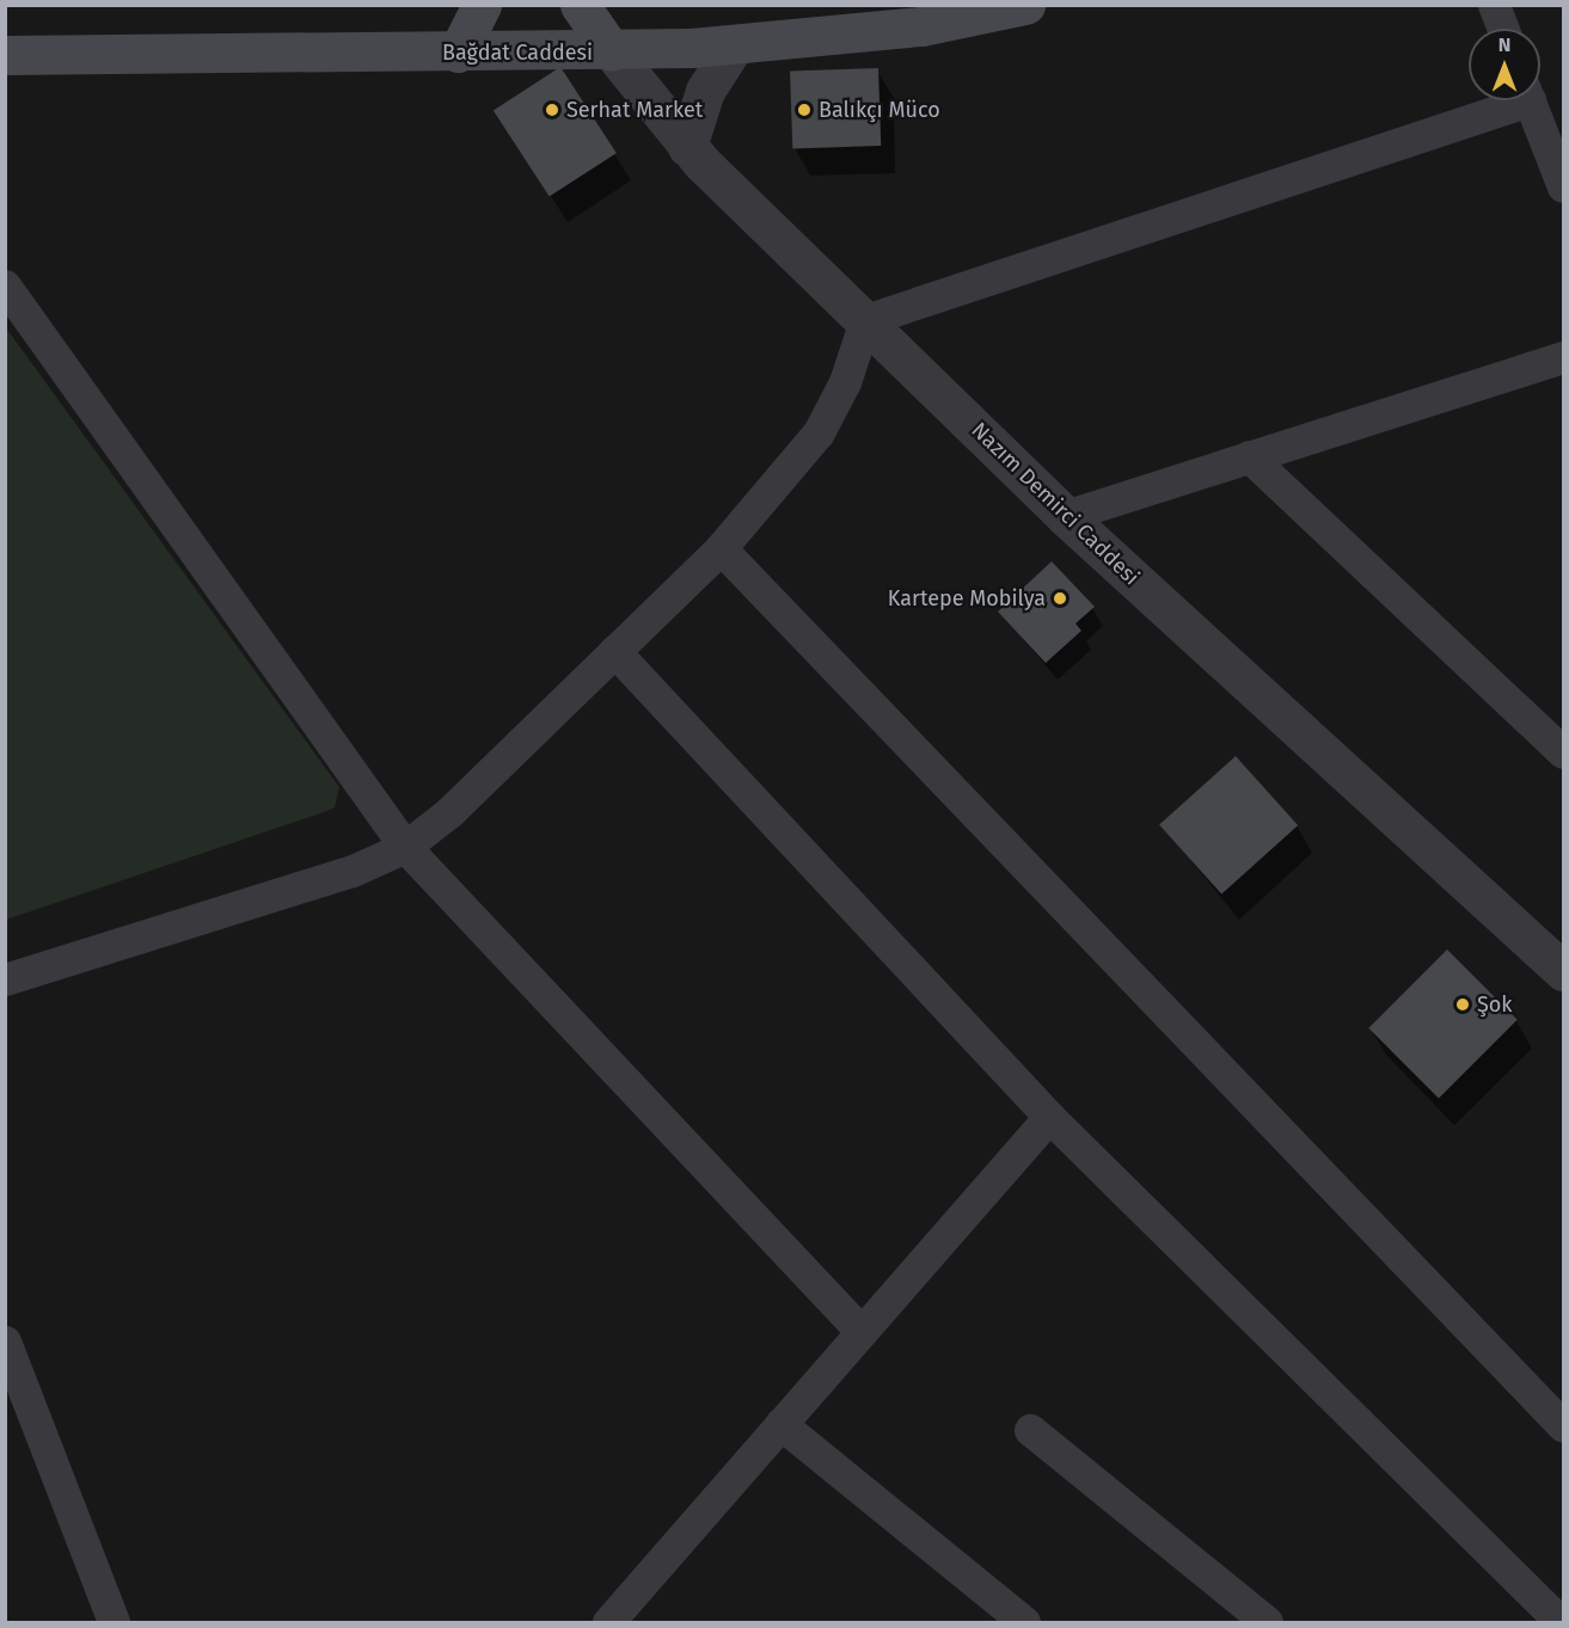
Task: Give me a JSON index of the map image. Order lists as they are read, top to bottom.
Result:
{
  "streets": {
    "main road": ["Bağdat Caddesi", "Nazım Demirci Caddesi"]
  },
  "crossings": [
    ["Bağdat Caddesi", "Nazım Demirci Caddesi"]
  ],
  "places": [
    "Serhat Market",
    "Balıkçı Müco",
    "Kartepe Mobilya",
    "Şok"
  ],
  "north": "top"
}
